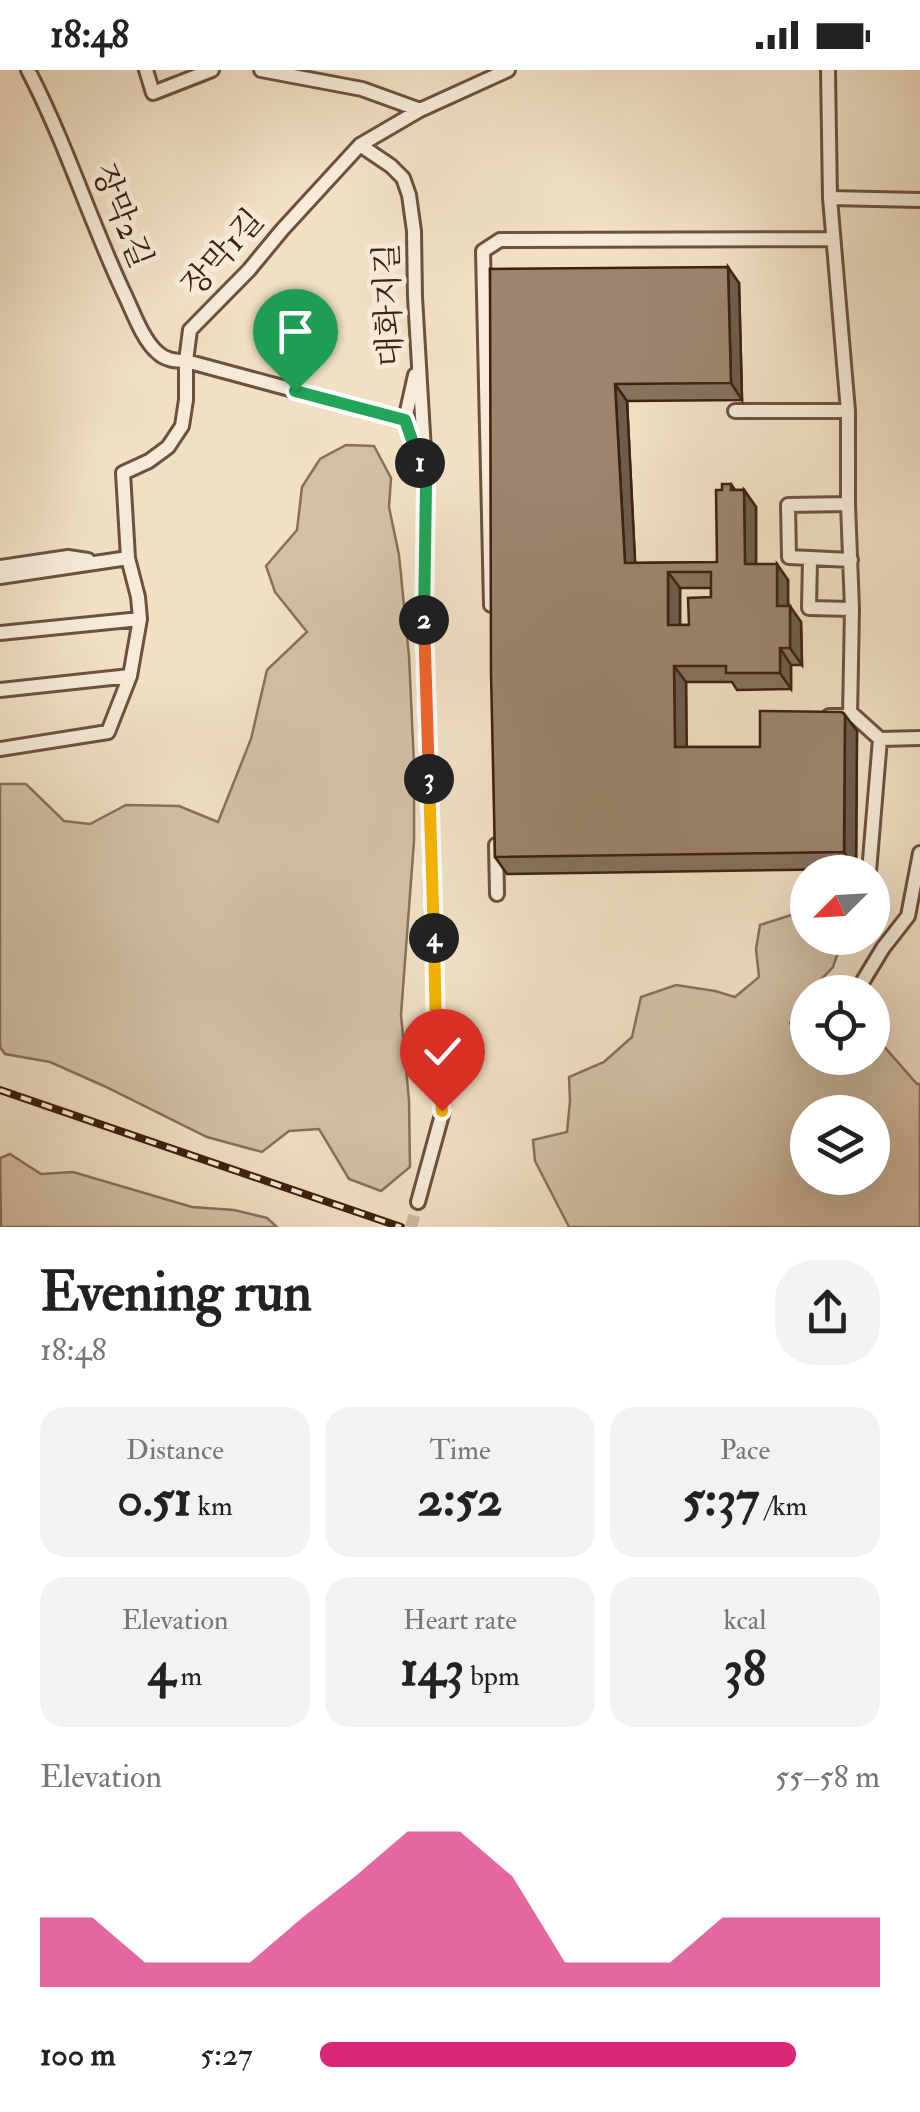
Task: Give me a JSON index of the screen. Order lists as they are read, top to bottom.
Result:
{
  "streets": {
    "street": ["장막2길", "장막1길", "대화지길"]
  },
  "crossings": [
    ["장막2길", "장막1길"],
    ["장막1길", "대화지길"]
  ],
  "north": "bottom left",
  "page": {
    "status": "18:48",
    "pins": [
      "1",
      "2",
      "3",
      "4"
    ],
    "heading": ["Evening run", "18:48"],
    "stats": [
      ["Distance", "0.51 km"],
      ["Time", "2:52"],
      ["Pace", "5:37 /km"],
      ["Elevation", "4 m"],
      ["Heart rate", "143 bpm"],
      ["kcal", "38"]
    ],
    "chart": ["Elevation", "55–58 m"],
    "list": [
      {
        "name": "100 m",
        "note": "5:27"
      }
    ]
  }
}
